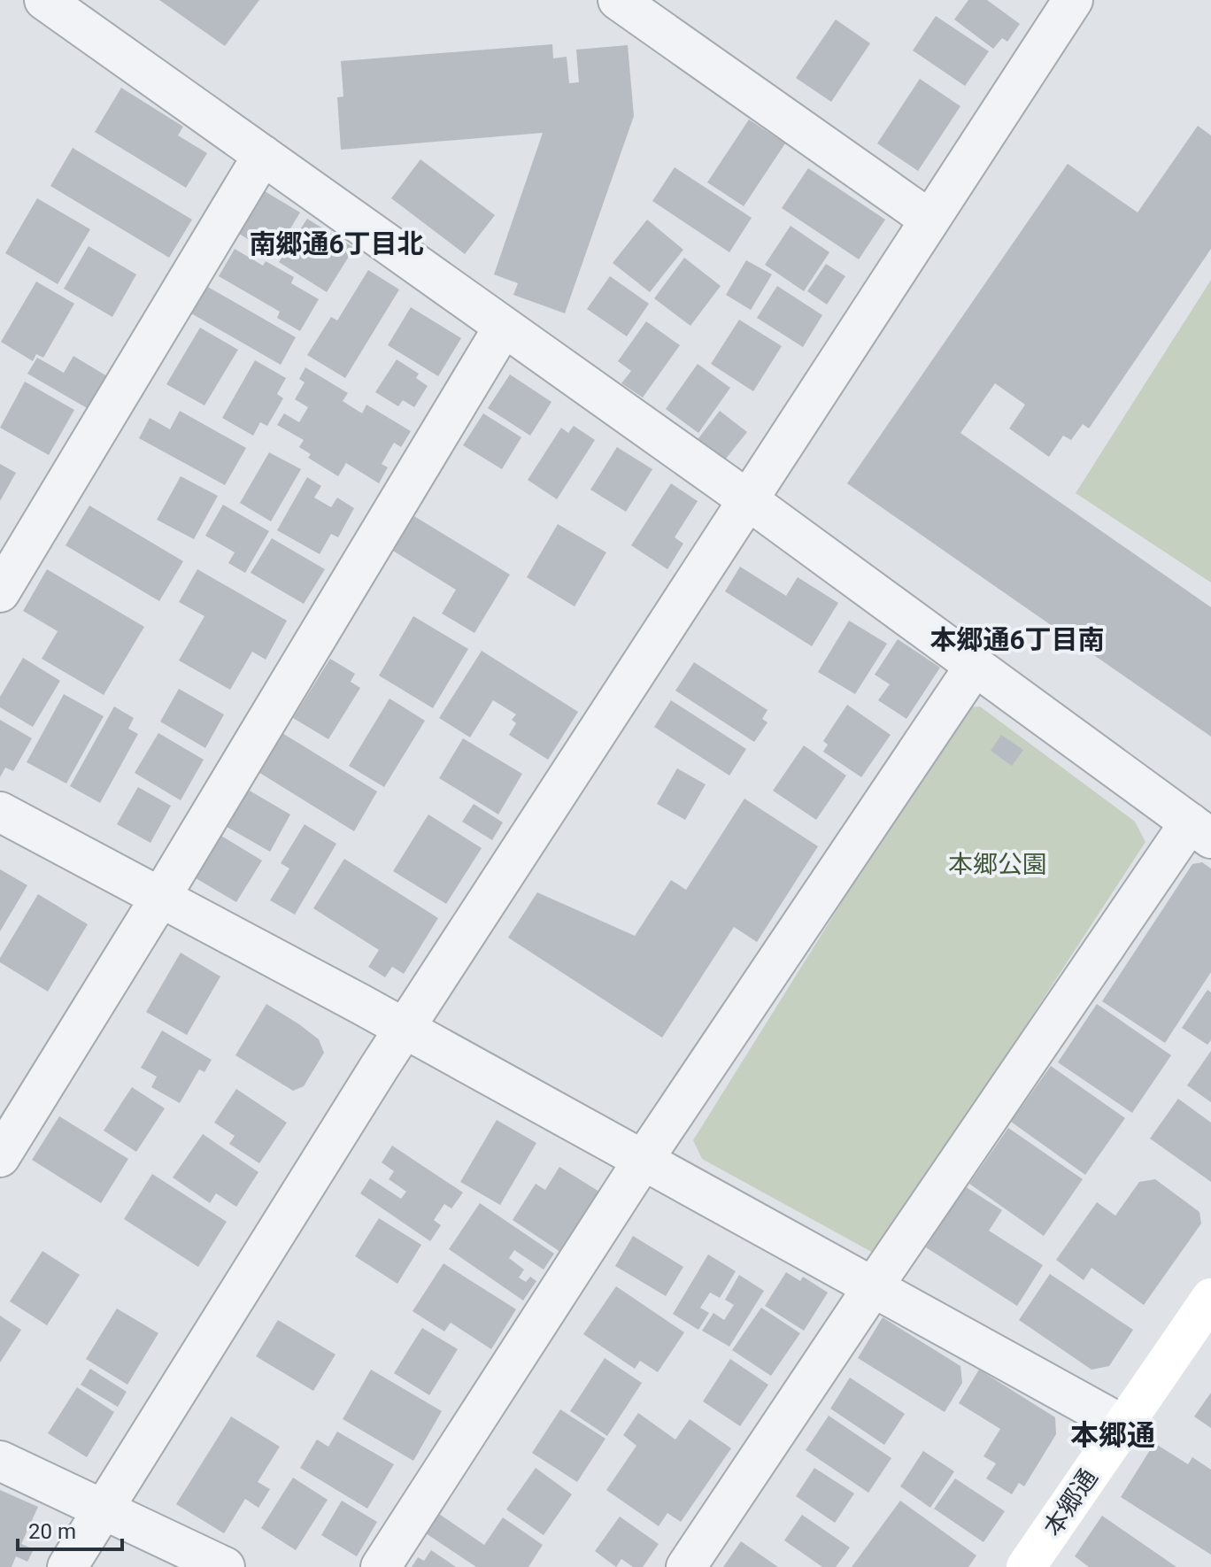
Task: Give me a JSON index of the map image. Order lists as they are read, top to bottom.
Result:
{
  "streets": {
    "street": ["本郷通"]
  },
  "districts": ["南郷通6丁目北", "本郷通6丁目南", "本郷通"],
  "parks": ["本郷公園"],
  "scale_bar": "20 m"
}
